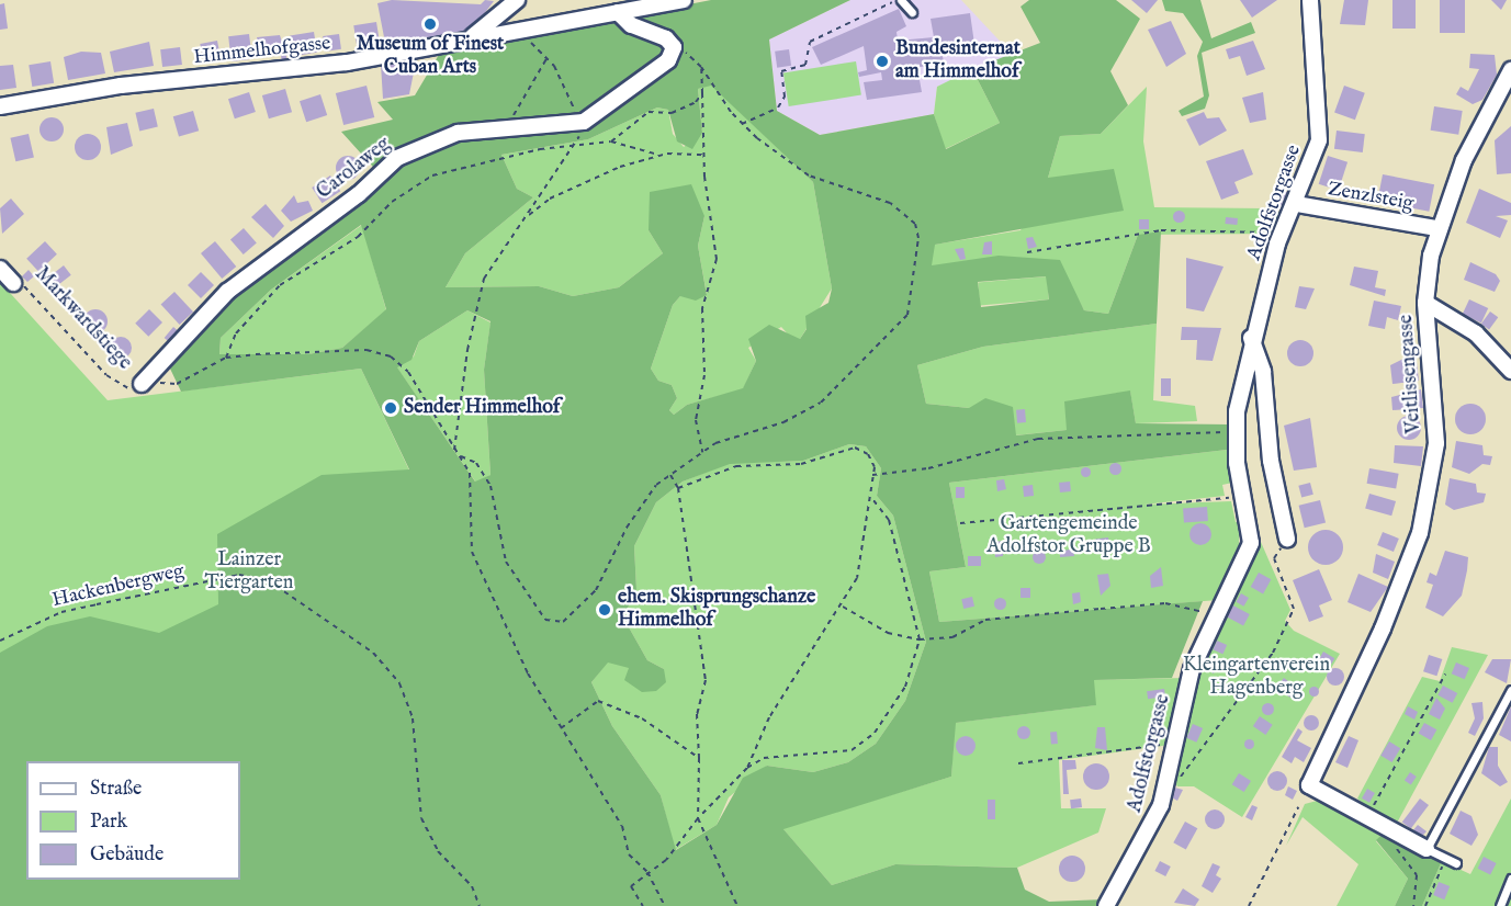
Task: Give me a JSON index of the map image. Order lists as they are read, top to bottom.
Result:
{
  "streets": {
    "street": [
      "Himmelhofgasse",
      "Carolaweg",
      "Zenzlsteig",
      "Adolfstorgasse",
      "Markwardstiege",
      "Veitlissengasse"
    ],
    "path": ["Hackenbergweg"]
  },
  "crossings": [
    ["Carolaweg", "Markwardstiege"],
    ["Zenzlsteig", "Adolfstorgasse"],
    ["Zenzlsteig", "Veitlissengasse"]
  ],
  "parks": ["Gartengemeinde Adolfstor Gruppe B", "Lainzer Tiergarten", "Kleingartenverein Hagenberg"],
  "places": [
    "Museum of Finest Cuban Arts",
    "Bundesinternat am Himmelhof",
    "Sender Himmelhof",
    "ehem. Skisprungschanze Himmelhof"
  ],
  "legend": ["Straße", "Park", "Gebäude"]
}
